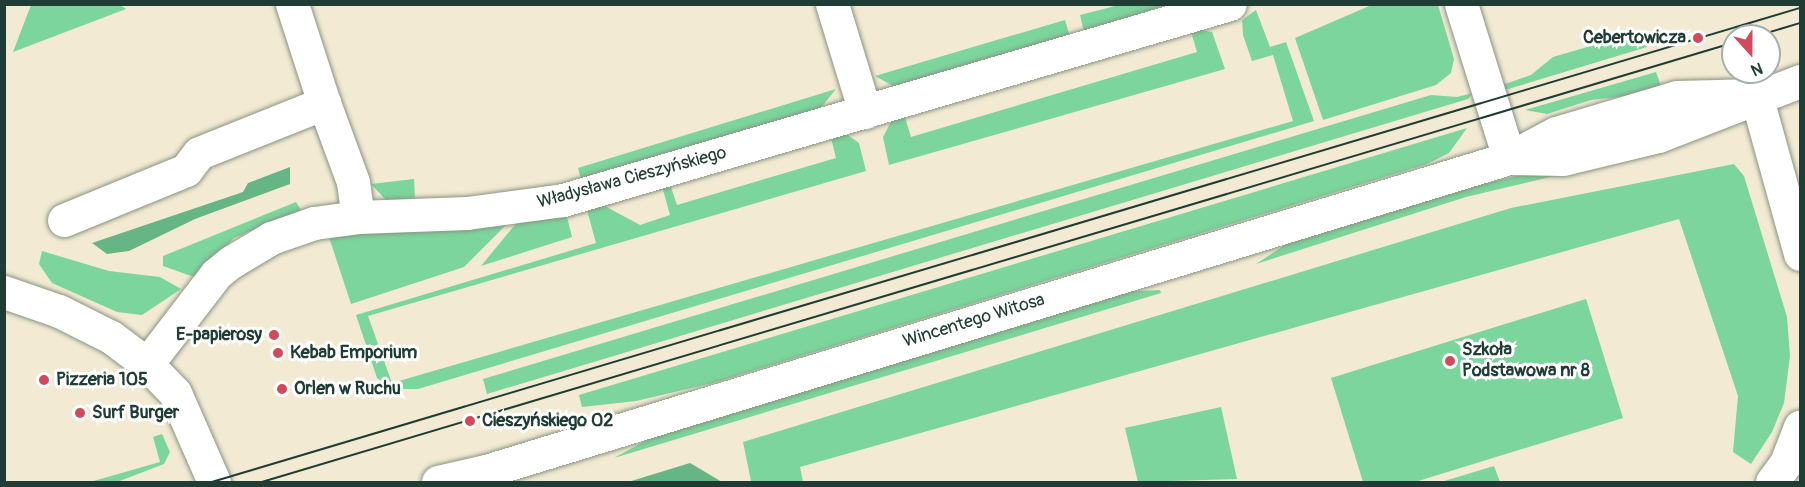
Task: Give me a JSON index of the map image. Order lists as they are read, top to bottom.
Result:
{
  "streets": {
    "street": ["Władysława Cieszyńskiego", "Wincentego Witosa"]
  },
  "places": [
    "Cebertowicza",
    "E-papierosy",
    "Kebab Emporium",
    "Szkoła Podstawowa nr 8",
    "Pizzeria 105",
    "Orlen w Ruchu",
    "Surf Burger",
    "Cieszyńskiego 02"
  ],
  "north": "bottom"
}
